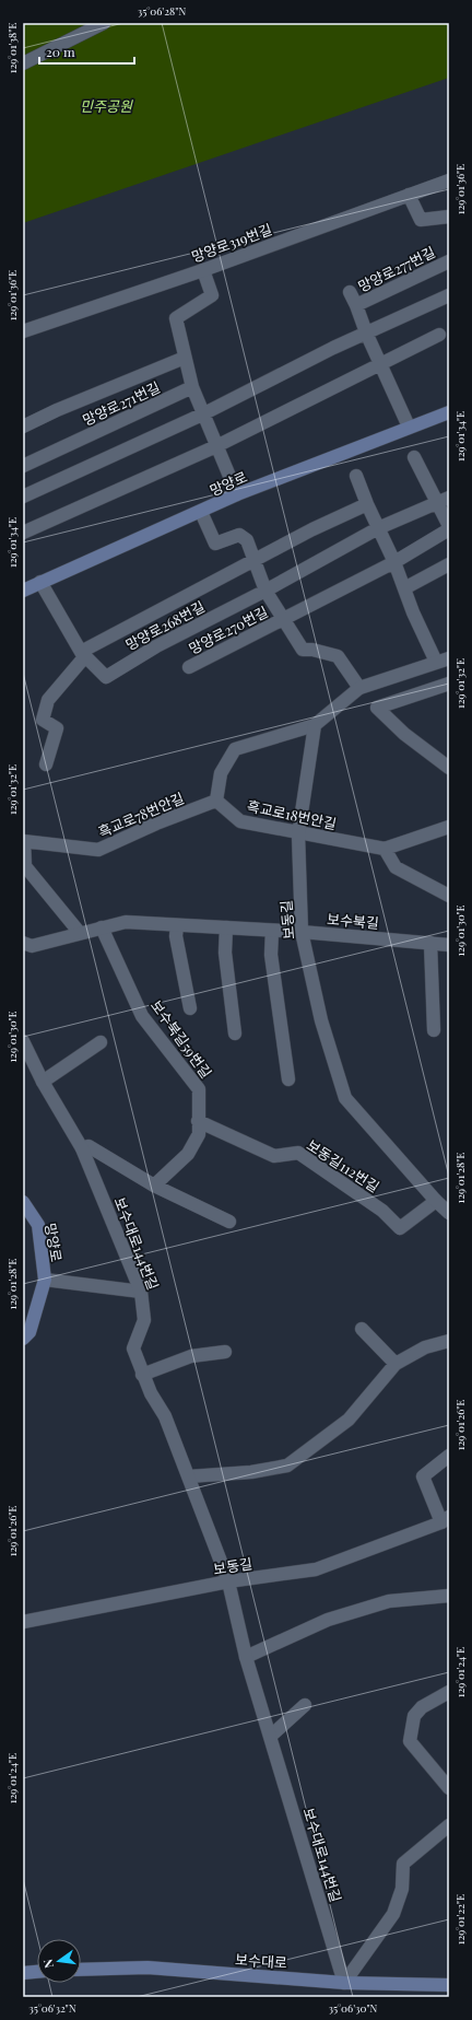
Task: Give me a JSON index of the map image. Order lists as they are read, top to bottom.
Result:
{
  "streets": {
    "main road": ["망양로", "보수대로"],
    "street": [
      "망양로319번길",
      "망양로277번길",
      "망양로271번길",
      "망양로268번길",
      "망양로270번길",
      "흑교로78번안길",
      "흑교로18번안길",
      "보동길",
      "보수북길",
      "보수북길59번길",
      "보동길112번길",
      "보수대로144번길"
    ]
  },
  "crossings": [
    ["망양로", "망양로268번길"],
    ["망양로", "망양로270번길"],
    ["망양로268번길", "망양로270번길"],
    ["흑교로78번안길", "흑교로18번안길"],
    ["흑교로18번안길", "보동길"],
    ["보동길", "보수북길"],
    ["보동길", "보동길112번길"],
    ["보동길", "보수대로144번길"],
    ["보수북길", "보수북길59번길"],
    ["보수북길59번길", "보동길112번길"],
    ["보수대로144번길", "보수대로"]
  ],
  "parks": ["민주공원"],
  "scale_bar": "20 m",
  "north": "left",
  "coordinates": [
    "35°06'28\"N",
    "129°01'38\"E",
    "129°01'36\"E",
    "129°01'34\"E",
    "129°01'32\"E",
    "129°01'30\"E",
    "129°01'28\"E",
    "129°01'26\"E",
    "129°01'24\"E",
    "129°01'22\"E",
    "35°06'32\"N",
    "35°06'30\"N"
  ]
}
